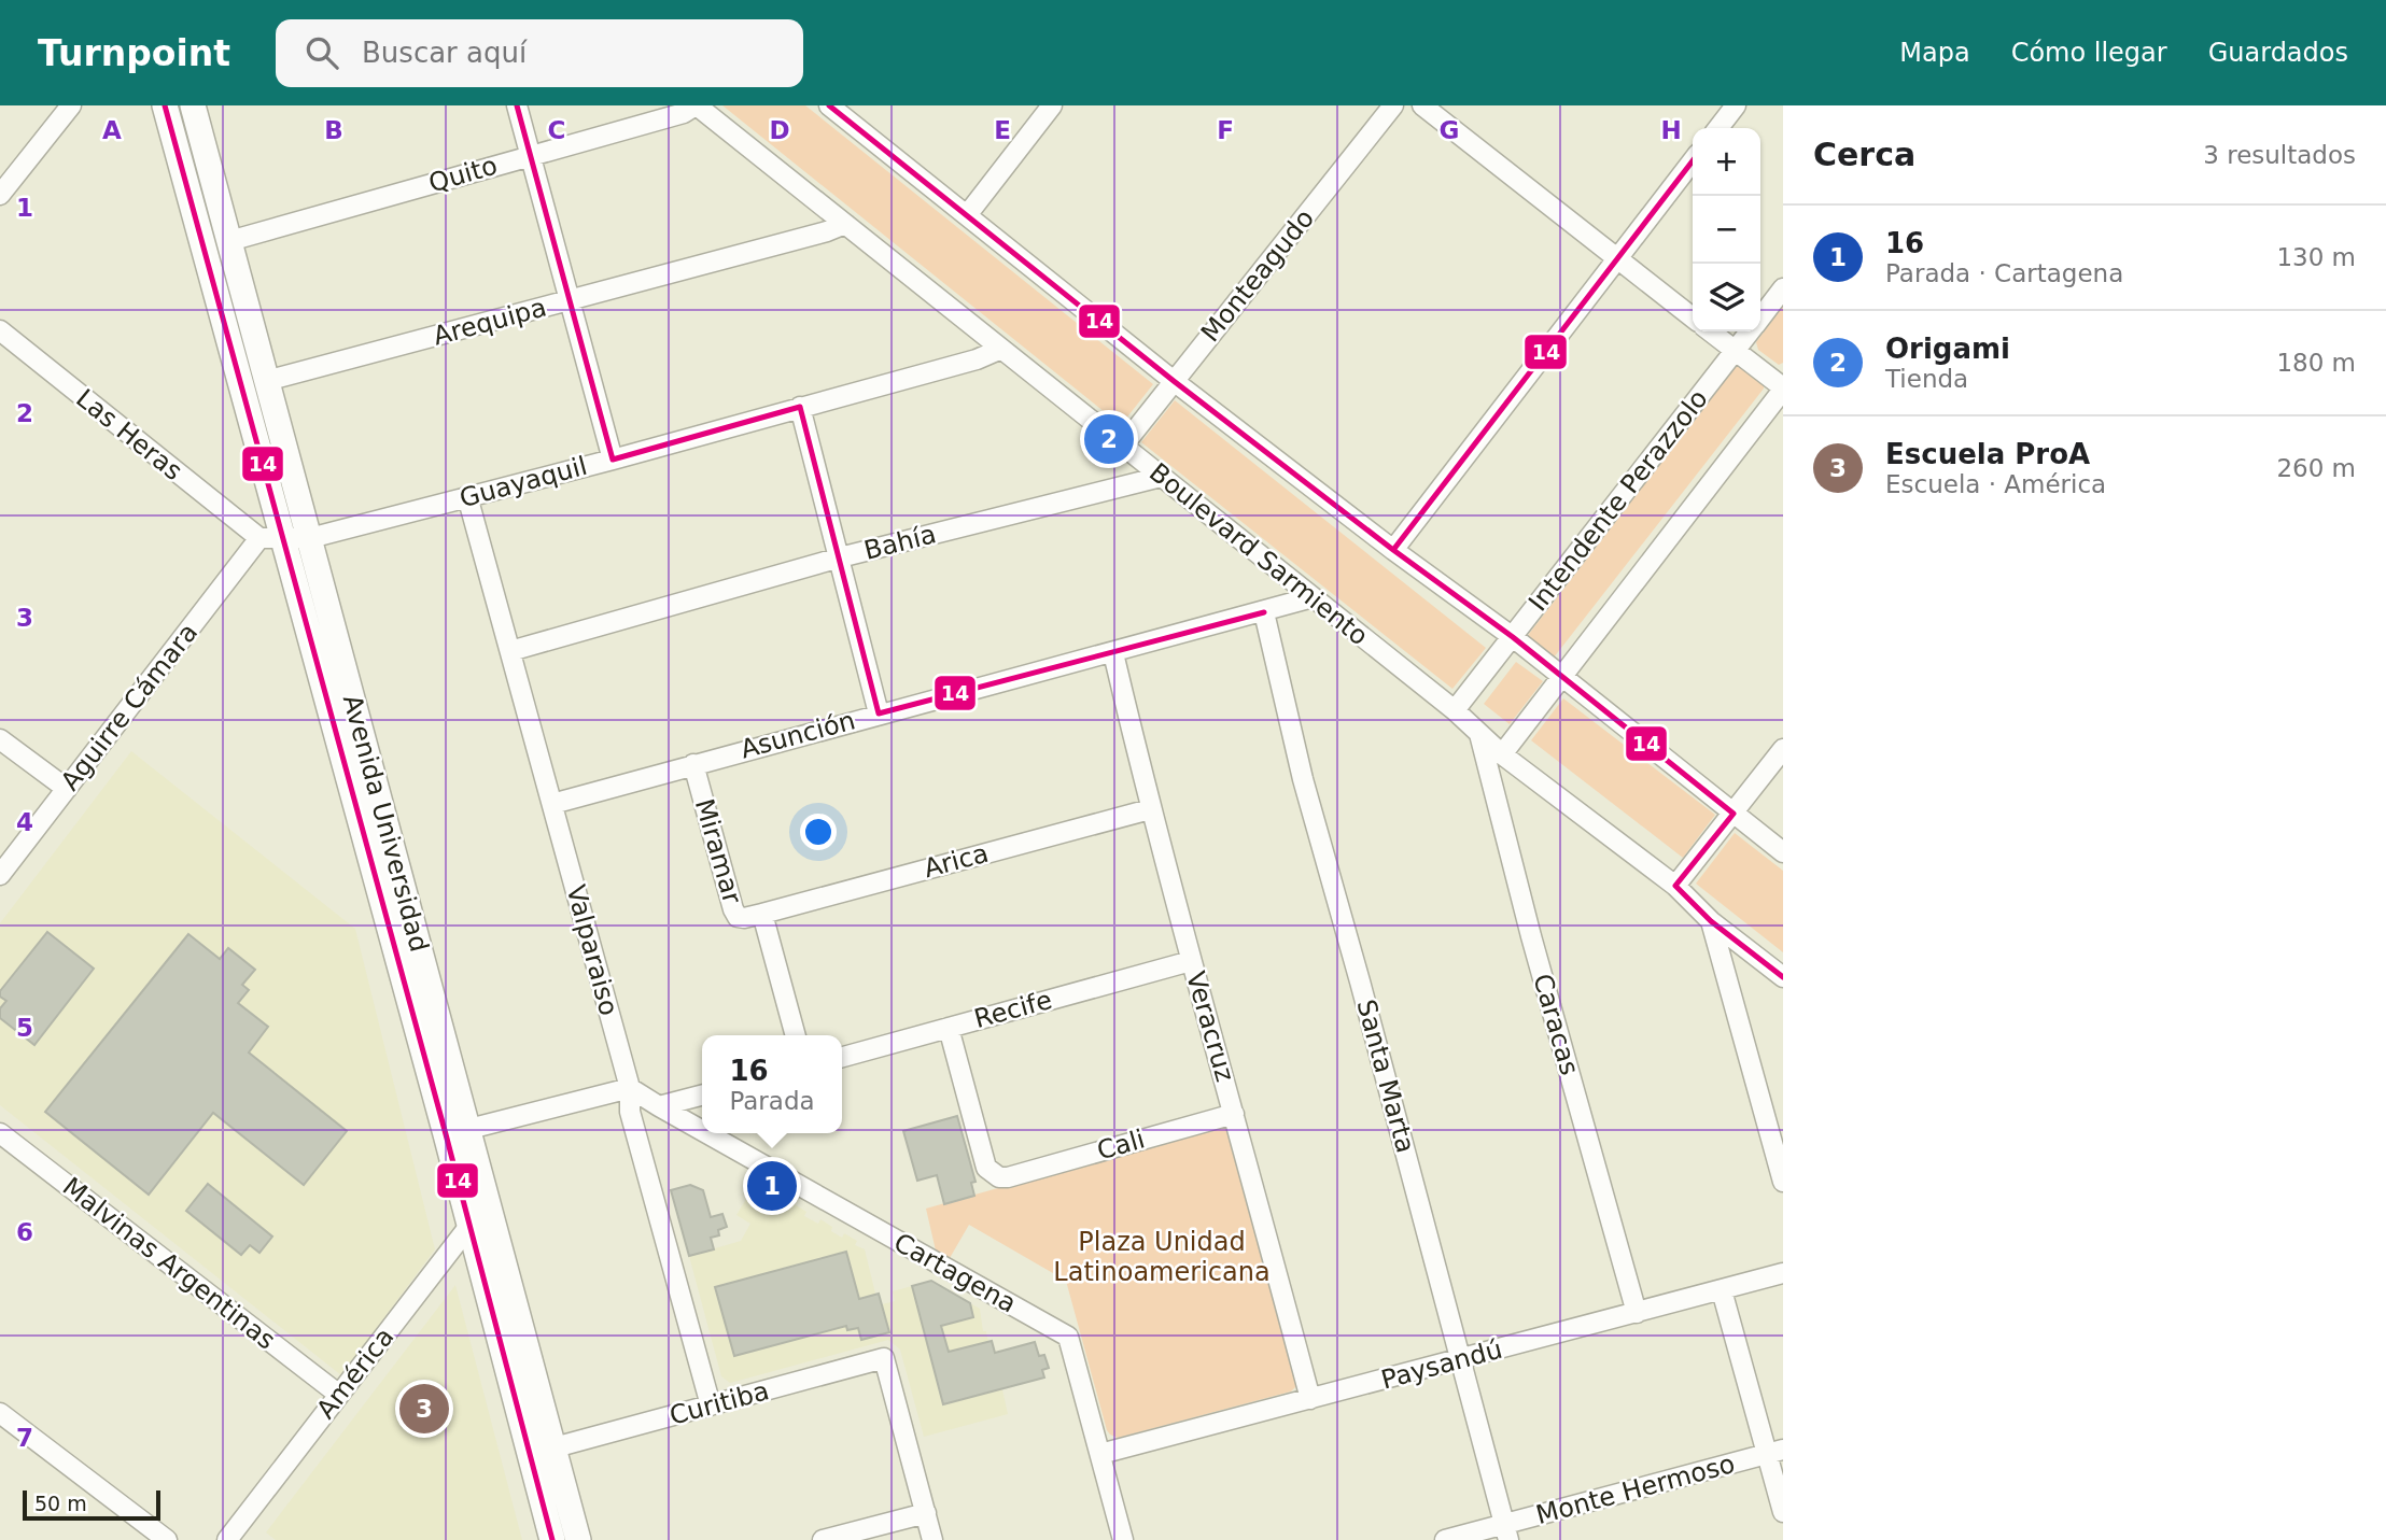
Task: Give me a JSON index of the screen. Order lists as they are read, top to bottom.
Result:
{
  "streets": {
    "main road": ["Avenida Universidad"],
    "street": [
      "Quito",
      "Monteagudo",
      "Arequipa",
      "Las Heras",
      "Guayaquil",
      "Intendente Perazzolo",
      "Bahía",
      "Boulevard Sarmiento",
      "Aguirre Cámara",
      "Asunción",
      "Miramar",
      "Arica",
      "Valparaiso",
      "Recife",
      "Caracas",
      "Veracruz",
      "Santa Marta",
      "Cali",
      "Malvinas Argentinas",
      "Cartagena",
      "Paysandú",
      "América",
      "Curitiba",
      "Monte Hermoso"
    ]
  },
  "crossings": [
    ["Quito", "Boulevard Sarmiento"],
    ["Quito", "Avenida Universidad"],
    ["Monteagudo", "Boulevard Sarmiento"],
    ["Arequipa", "Boulevard Sarmiento"],
    ["Arequipa", "Avenida Universidad"],
    ["Las Heras", "Guayaquil"],
    ["Las Heras", "Aguirre Cámara"],
    ["Las Heras", "Avenida Universidad"],
    ["Guayaquil", "Boulevard Sarmiento"],
    ["Guayaquil", "Aguirre Cámara"],
    ["Guayaquil", "Avenida Universidad"],
    ["Guayaquil", "Valparaiso"],
    ["Intendente Perazzolo", "Boulevard Sarmiento"],
    ["Bahía", "Boulevard Sarmiento"],
    ["Bahía", "Valparaiso"],
    ["Boulevard Sarmiento", "Asunción"],
    ["Boulevard Sarmiento", "Caracas"],
    ["Aguirre Cámara", "Avenida Universidad"],
    ["Asunción", "Miramar"],
    ["Asunción", "Valparaiso"],
    ["Asunción", "Veracruz"],
    ["Asunción", "Santa Marta"],
    ["Avenida Universidad", "América"],
    ["Avenida Universidad", "Curitiba"],
    ["Miramar", "Arica"],
    ["Arica", "Veracruz"],
    ["Valparaiso", "Curitiba"],
    ["Recife", "Veracruz"],
    ["Recife", "Cali"],
    ["Caracas", "Paysandú"],
    ["Veracruz", "Cali"],
    ["Veracruz", "Paysandú"],
    ["Santa Marta", "Paysandú"],
    ["Santa Marta", "Monte Hermoso"],
    ["Malvinas Argentinas", "América"],
    ["Cartagena", "Paysandú"]
  ],
  "parks": ["Plaza Unidad Latinoamericana"],
  "lines": ["transit line 14"],
  "scale_bar": "50 m",
  "page": {
    "header": "Turnpoint",
    "search": "Buscar aquí",
    "nav": ["Mapa", "Cómo llegar", "Guardados"],
    "heading": ["Cerca", "3 resultados"],
    "map_buttons": ["+", "−"],
    "list": [
      {
        "mark": "1",
        "name": "16",
        "note": "Parada · Cartagena",
        "value": "130 m"
      },
      {
        "mark": "2",
        "name": "Origami",
        "note": "Tienda",
        "value": "180 m"
      },
      {
        "mark": "3",
        "name": "Escuela ProA",
        "note": "Escuela · América",
        "value": "260 m"
      }
    ],
    "pins": ["2", "1", "3"],
    "popup": ["16", "Parada"],
    "scale": "50 m"
  },
  "grid": {
    "columns": [
      "A",
      "B",
      "C",
      "D",
      "E",
      "F",
      "G",
      "H"
    ],
    "rows": [
      "1",
      "2",
      "3",
      "4",
      "5",
      "6",
      "7"
    ]
  }
}
